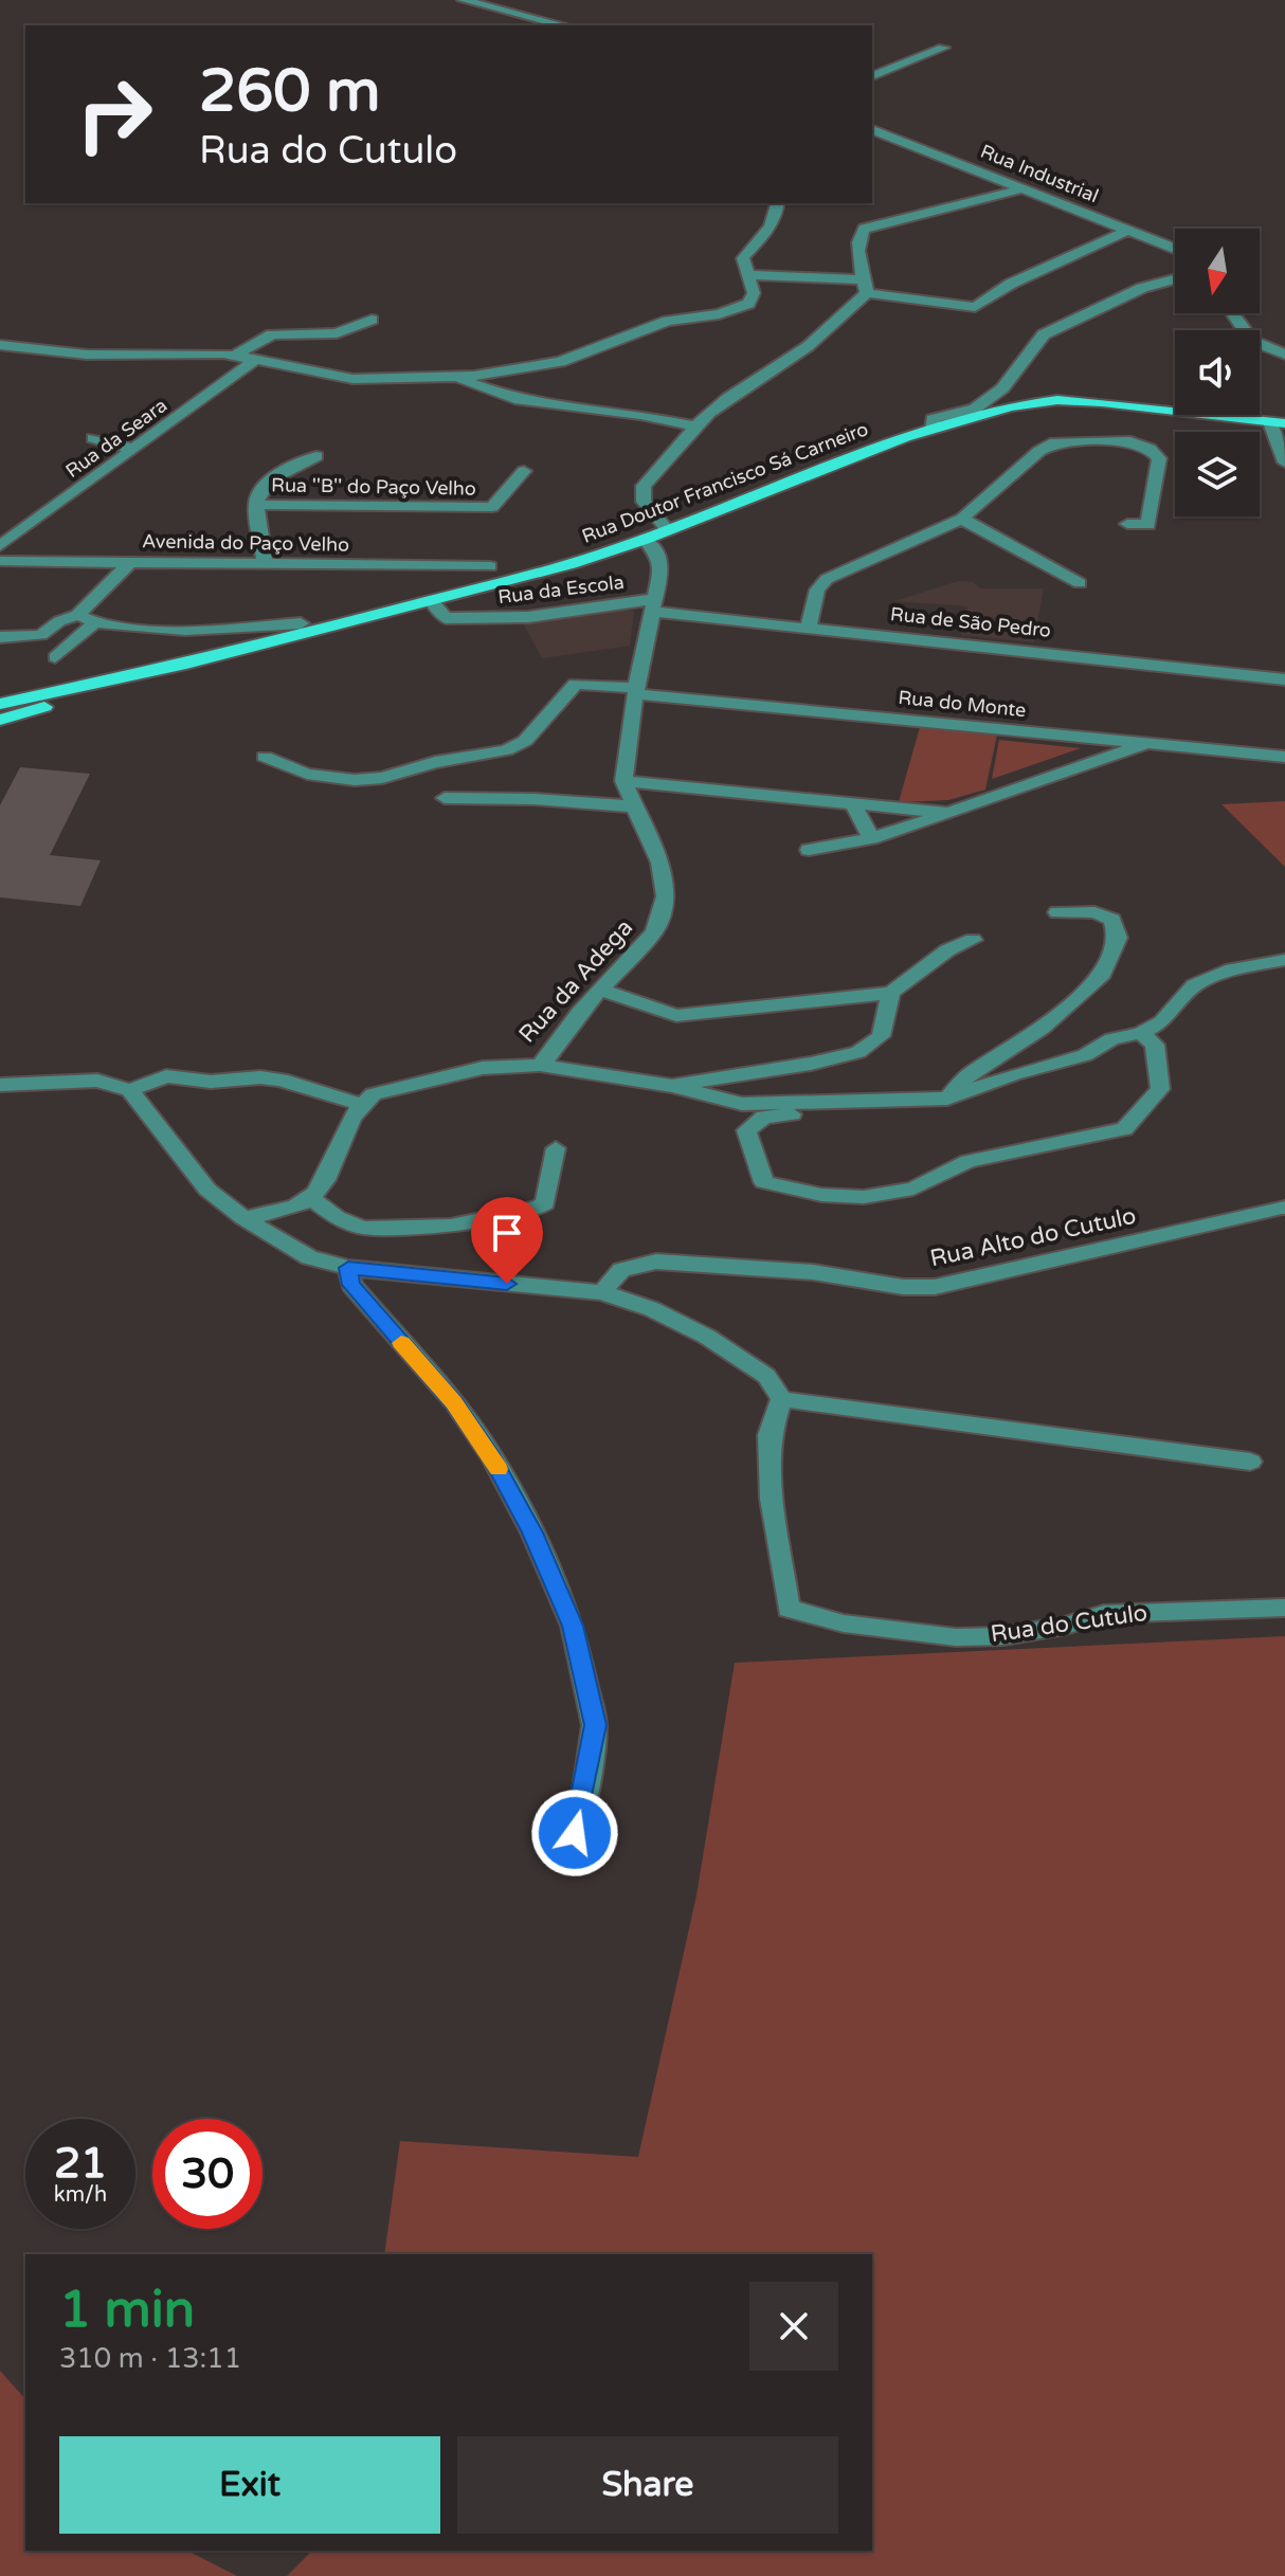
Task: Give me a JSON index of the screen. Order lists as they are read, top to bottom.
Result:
{
  "streets": {
    "main road": ["Rua Doutor Francisco Sá Carneiro"],
    "street": [
      "Rua Industrial",
      "Rua da Seara",
      "Rua ''B'' do Paço Velho",
      "Avenida do Paço Velho",
      "Rua da Escola",
      "Rua de São Pedro",
      "Rua do Monte",
      "Rua da Adega",
      "Rua Alto do Cutulo",
      "Rua do Cutulo"
    ]
  },
  "crossings": [
    ["Rua Doutor Francisco Sá Carneiro", "Rua da Escola"],
    ["Rua Doutor Francisco Sá Carneiro", "Rua da Adega"],
    ["Rua da Escola", "Rua de São Pedro"],
    ["Rua da Escola", "Rua da Adega"],
    ["Rua de São Pedro", "Rua da Adega"],
    ["Rua do Monte", "Rua da Adega"]
  ],
  "north": "bottom",
  "page": {
    "turn": ["260 m", "Rua do Cutulo"],
    "speed": "21 km/h",
    "limit": "30",
    "heading": ["1 min", "310 m · 13:11"],
    "buttons": ["Exit", "Share"]
  }
}
